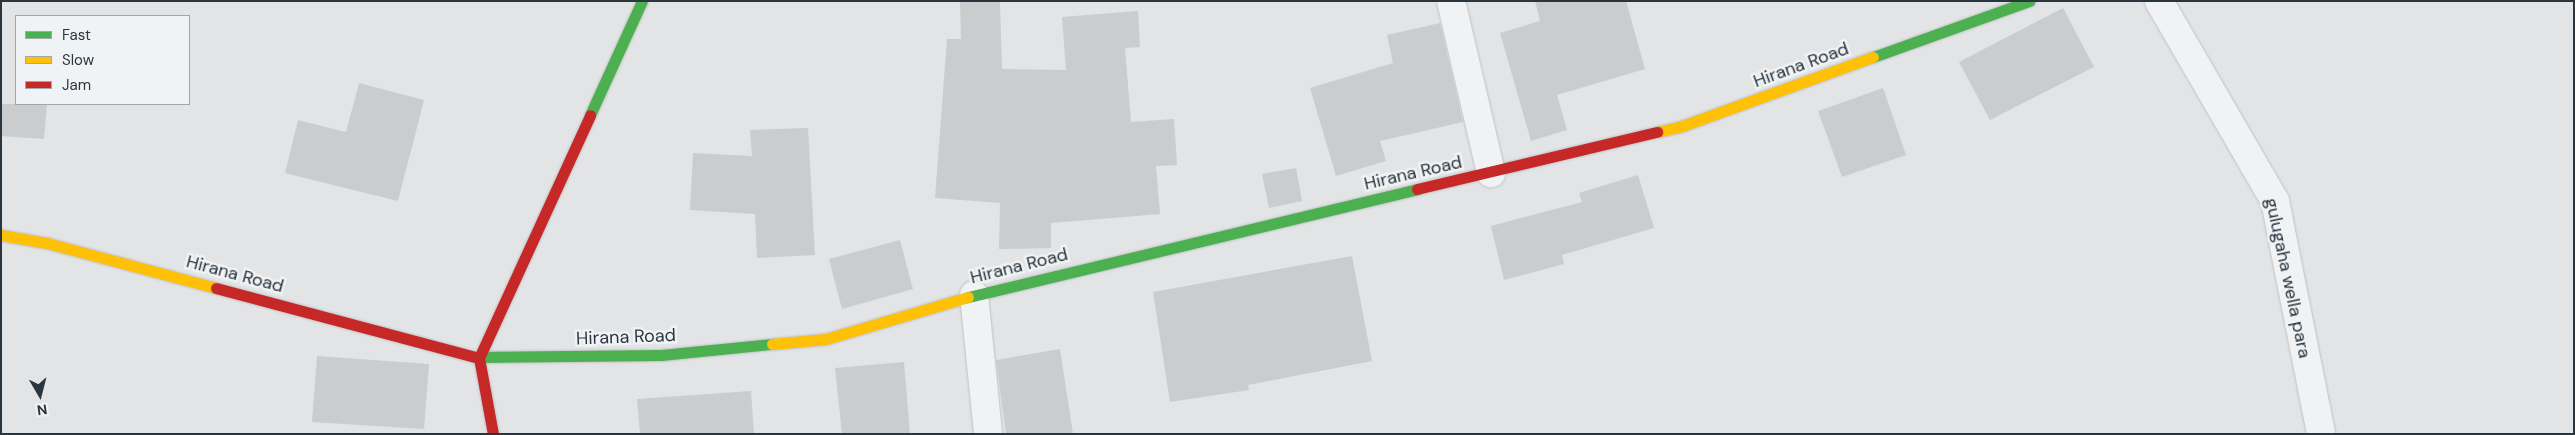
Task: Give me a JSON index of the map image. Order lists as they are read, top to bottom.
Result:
{
  "streets": {
    "street": ["Hirana Road", "gulugaha wella para"]
  },
  "legend": ["Fast", "Slow", "Jam"],
  "north": "bottom"
}
